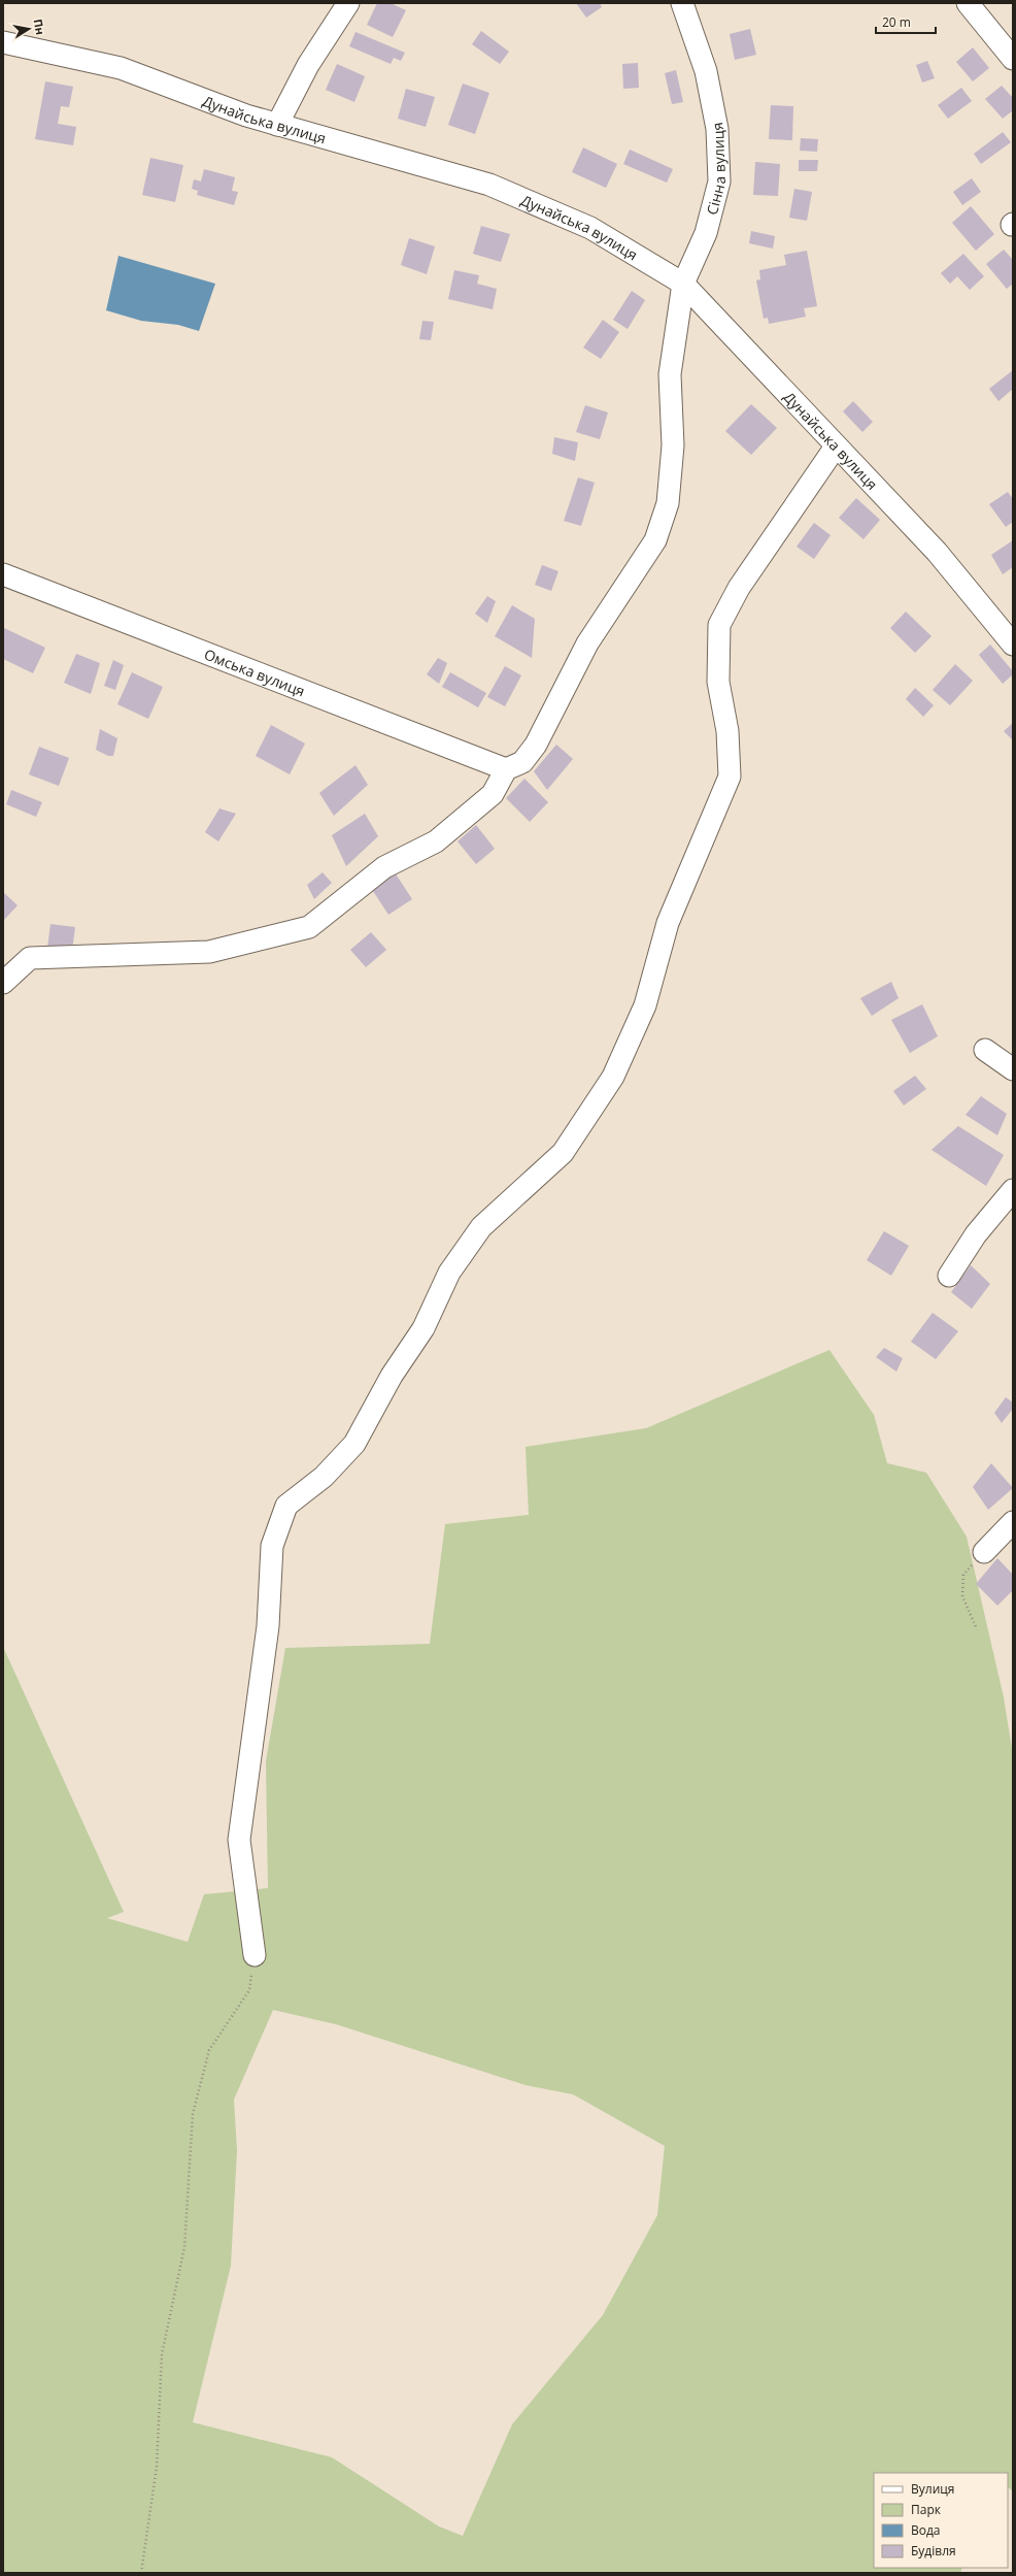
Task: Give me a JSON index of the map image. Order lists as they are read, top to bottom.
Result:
{
  "streets": {
    "street": ["Дунайська вулиця", "Сінна вулиця", "Омська вулиця"]
  },
  "crossings": [
    ["Дунайська вулиця", "Сінна вулиця"],
    ["Сінна вулиця", "Омська вулиця"]
  ],
  "legend": [
    "Вулиця",
    "Парк",
    "Вода",
    "Будівля"
  ],
  "scale_bar": "20 m",
  "north": "right"
}
